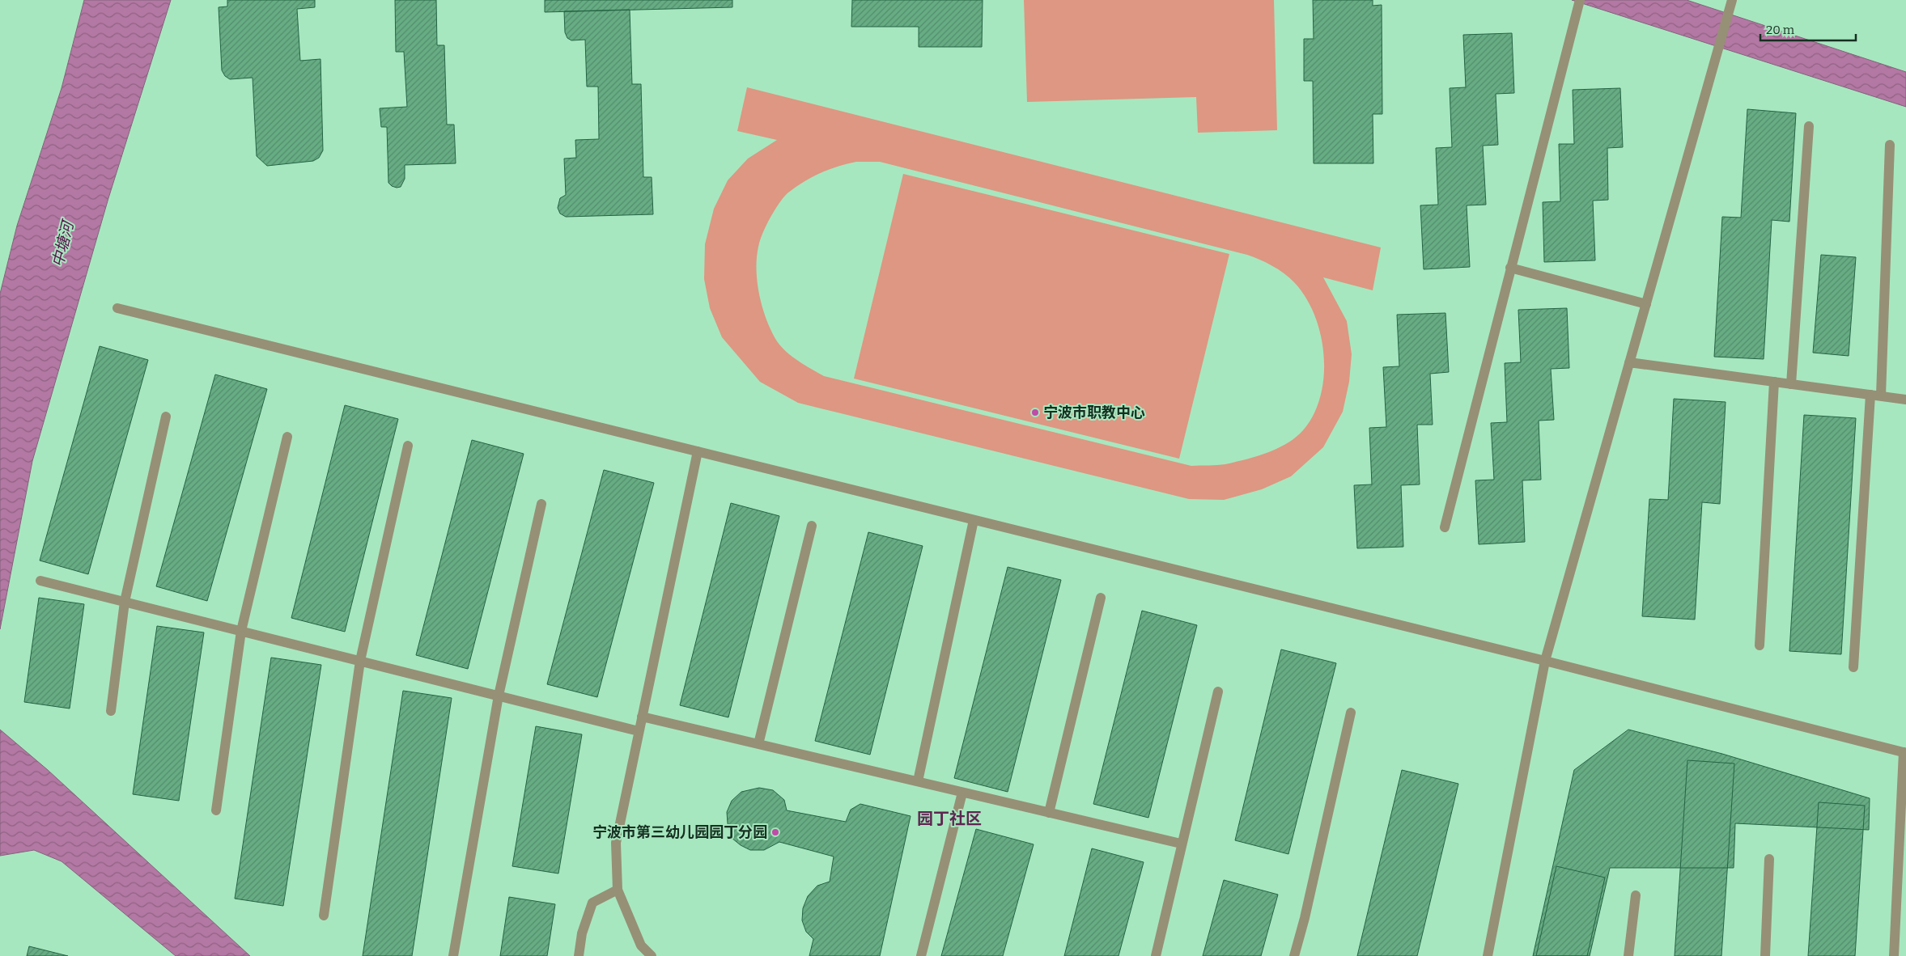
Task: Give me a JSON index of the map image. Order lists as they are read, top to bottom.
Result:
{
  "districts": ["园丁社区"],
  "water": ["中塘河"],
  "places": ["宁波市职教中心", "宁波市第三幼儿园园丁分园"],
  "scale_bar": "20 m"
}
